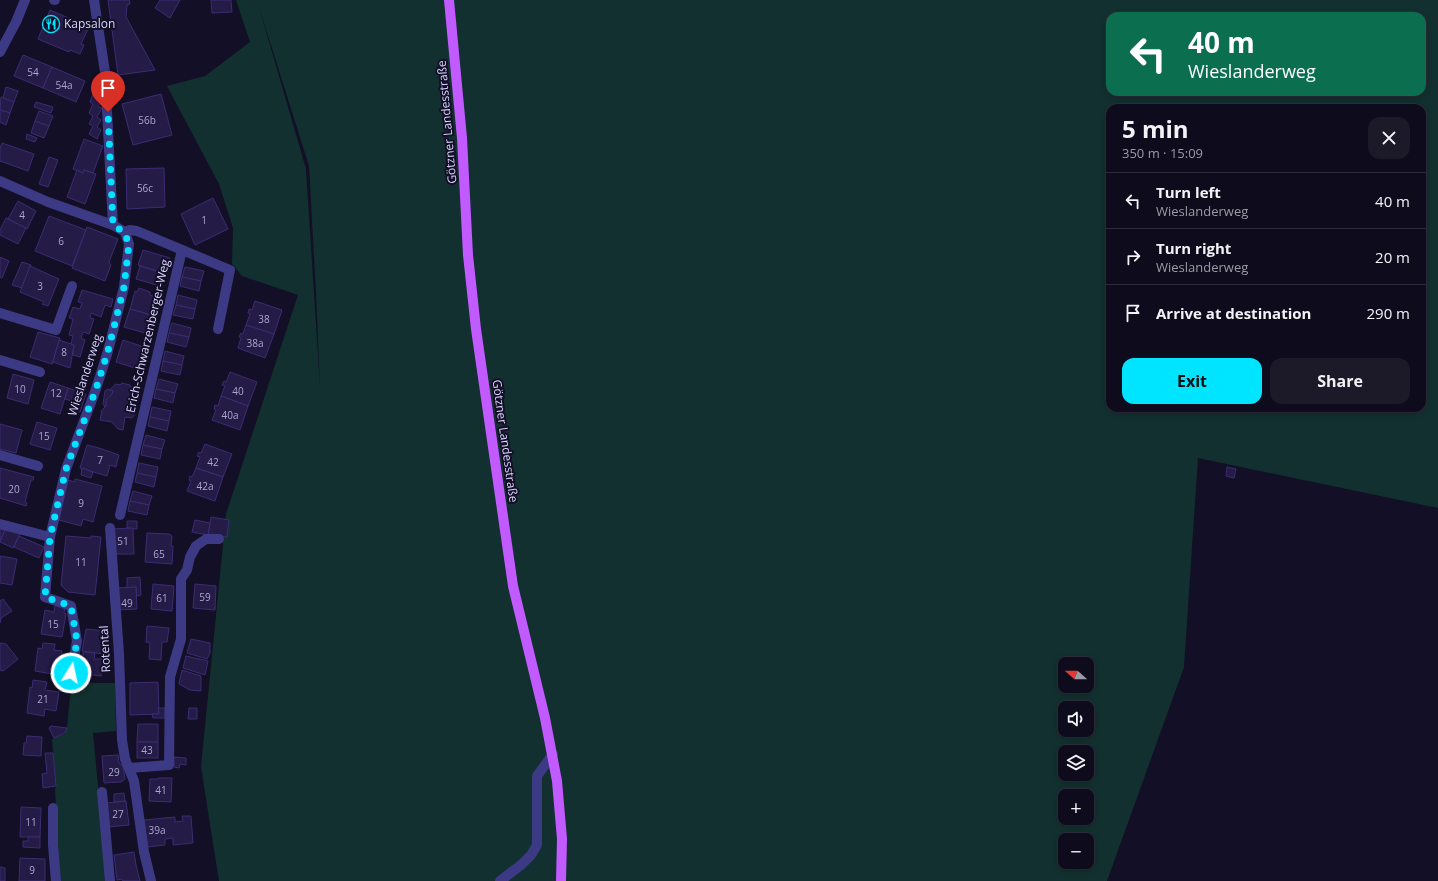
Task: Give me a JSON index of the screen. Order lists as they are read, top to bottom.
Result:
{
  "streets": {
    "main road": ["Götzner Landesstraße"],
    "street": ["Erich-Schwarzenberger-Weg", "Wieslanderweg", "Rotental"]
  },
  "places": {
    "restaurant": ["Kapsalon"]
  },
  "house_numbers": [
    "54",
    "54a",
    "56b",
    "56c",
    "4",
    "1",
    "6",
    "3",
    "38",
    "38a",
    "8",
    "10",
    "40",
    "12",
    "40a",
    "15",
    "7",
    "42",
    "42a",
    "20",
    "9",
    "51",
    "65",
    "11",
    "59",
    "61",
    "49",
    "15",
    "21",
    "43",
    "29",
    "41",
    "27",
    "11",
    "39a",
    "9"
  ],
  "north": "left",
  "page": {
    "turn": ["40 m", "Wieslanderweg"],
    "heading": ["5 min", "350 m · 15:09"],
    "list": [
      {
        "name": "Turn left",
        "note": "Wieslanderweg",
        "value": "40 m"
      },
      {
        "name": "Turn right",
        "note": "Wieslanderweg",
        "value": "20 m"
      },
      {
        "name": "Arrive at destination",
        "value": "290 m"
      }
    ],
    "buttons": ["Exit", "Share"],
    "map_buttons": ["+", "−"]
  }
}
